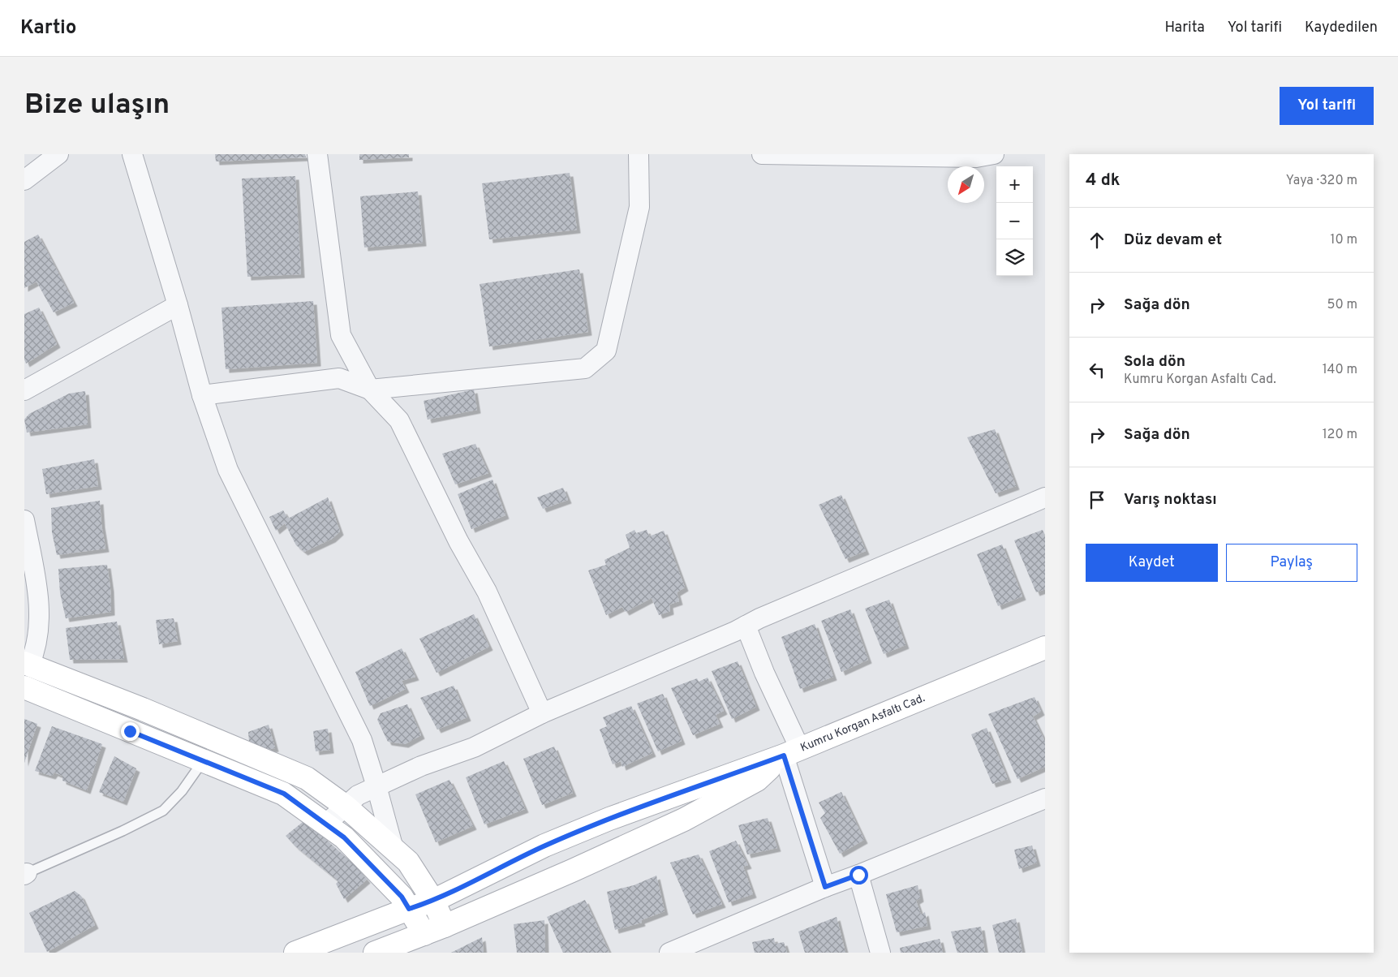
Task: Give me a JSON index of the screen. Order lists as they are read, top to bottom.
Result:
{
  "streets": {
    "main road": ["Kumru Korgan Asfaltı Cad."]
  },
  "north": "bottom left",
  "page": {
    "header": "Kartio",
    "nav": ["Harita", "Yol tarifi", "Kaydedilen"],
    "buttons": [
      "Yol tarifi",
      ["Kaydet", "Paylaş"]
    ],
    "title": "Bize ulaşın",
    "heading": ["4 dk", "Yaya · 320 m"],
    "map_buttons": ["+", "−"],
    "list": [
      ["Düz devam et", "10 m"],
      ["Sağa dön", "50 m"],
      ["Sola dön", "Kumru Korgan Asfaltı Cad.", "140 m"],
      ["Sağa dön", "120 m"],
      "Varış noktası"
    ]
  }
}
